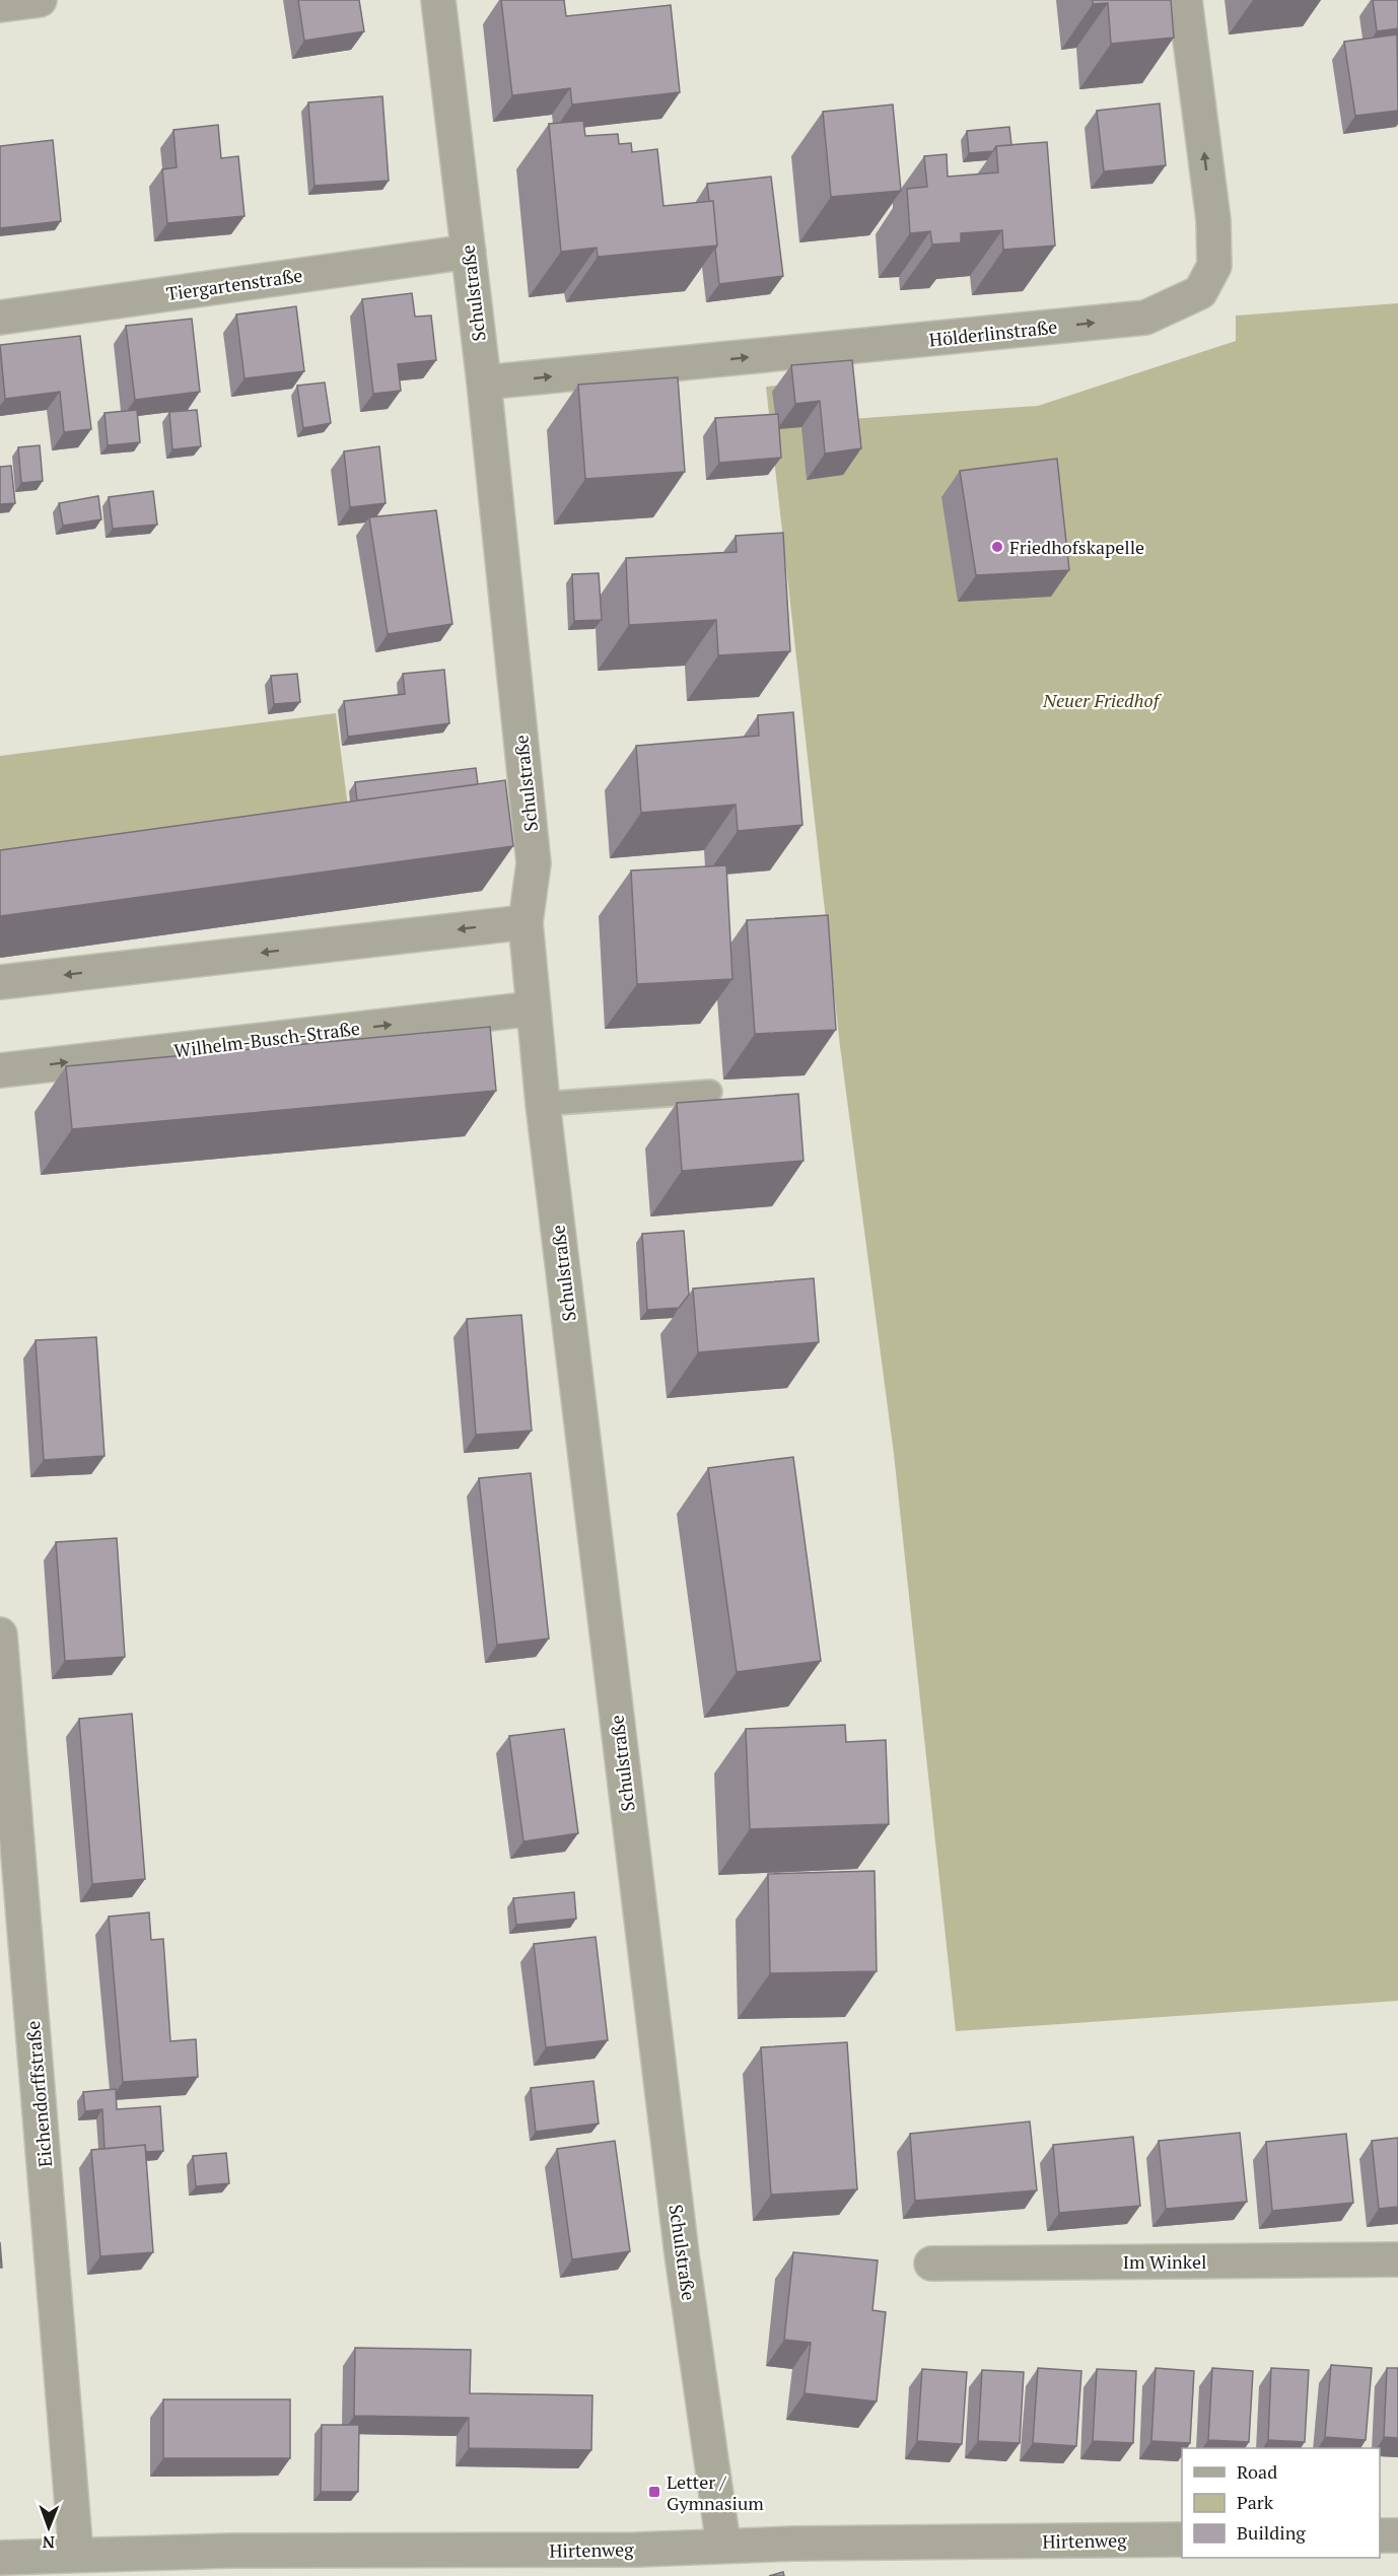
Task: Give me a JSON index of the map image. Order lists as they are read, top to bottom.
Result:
{
  "streets": {
    "street": [
      "Tiergartenstraße",
      "Schulstraße",
      "Hölderlinstraße",
      "Wilhelm-Busch-Straße",
      "Eichendorffstraße",
      "Im Winkel",
      "Hirtenweg"
    ]
  },
  "crossings": [
    ["Tiergartenstraße", "Schulstraße"],
    ["Schulstraße", "Hölderlinstraße"],
    ["Schulstraße", "Wilhelm-Busch-Straße"],
    ["Schulstraße", "Hirtenweg"],
    ["Eichendorffstraße", "Hirtenweg"]
  ],
  "parks": ["Neuer Friedhof"],
  "places": {
    "other": ["Friedhofskapelle"],
    "transit": ["Letter / Gymnasium"]
  },
  "legend": ["Road", "Park", "Building"],
  "north": "bottom"
}
